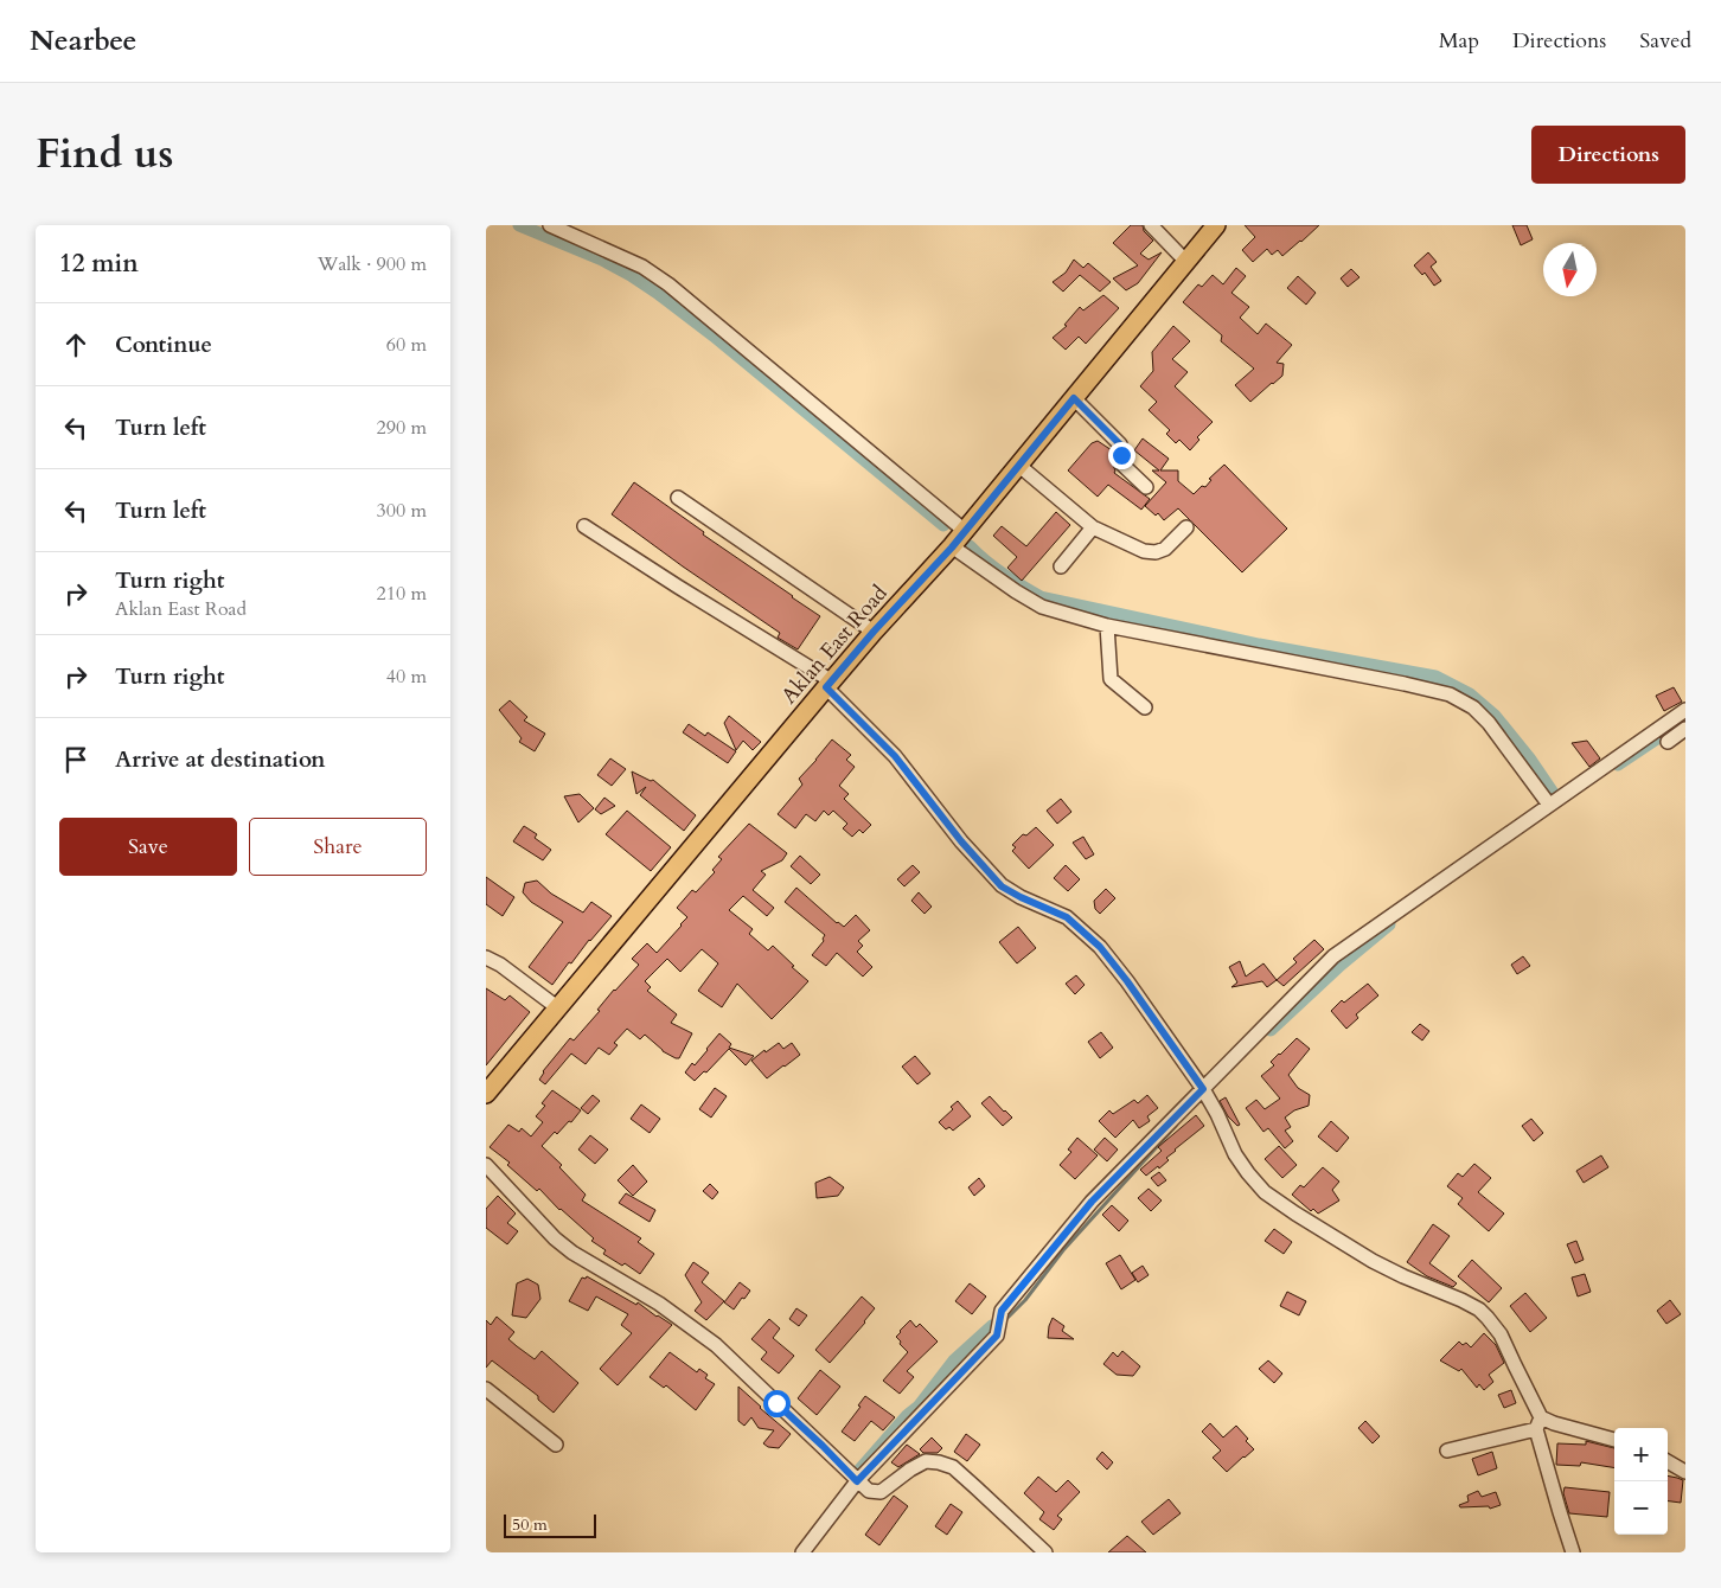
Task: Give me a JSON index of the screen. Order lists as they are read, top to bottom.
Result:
{
  "streets": {
    "main road": ["Aklan East Road"]
  },
  "scale_bar": "50 m",
  "north": "bottom",
  "page": {
    "header": "Nearbee",
    "nav": ["Map", "Directions", "Saved"],
    "title": "Find us",
    "buttons": [
      "Directions",
      ["Save", "Share"]
    ],
    "heading": ["12 min", "Walk · 900 m"],
    "list": [
      ["Continue", "60 m"],
      ["Turn left", "290 m"],
      ["Turn left", "300 m"],
      ["Turn right", "Aklan East Road", "210 m"],
      ["Turn right", "40 m"],
      "Arrive at destination"
    ],
    "map_buttons": ["+", "−"],
    "scale": "50 m"
  }
}
